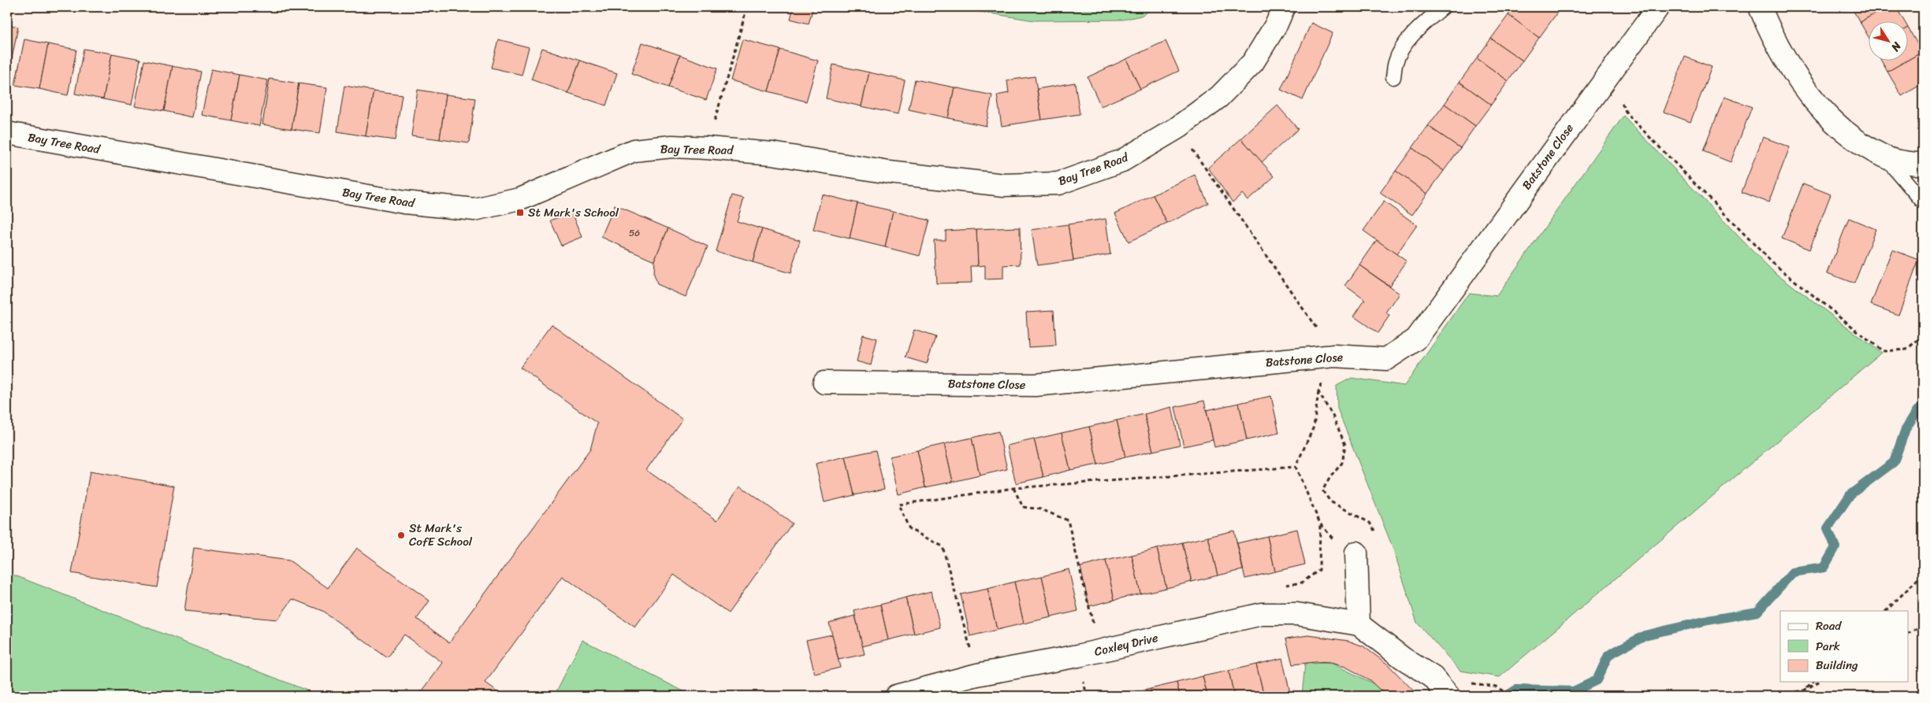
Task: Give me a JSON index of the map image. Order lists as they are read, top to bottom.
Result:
{
  "streets": {
    "street": ["Bay Tree Road", "Batstone Close", "Coxley Drive"]
  },
  "places": {
    "transit": ["St Mark's School"],
    "other": ["St Mark's CofE School"]
  },
  "house_numbers": ["56"],
  "legend": ["Road", "Park", "Building"],
  "north": "bottom right"
}
